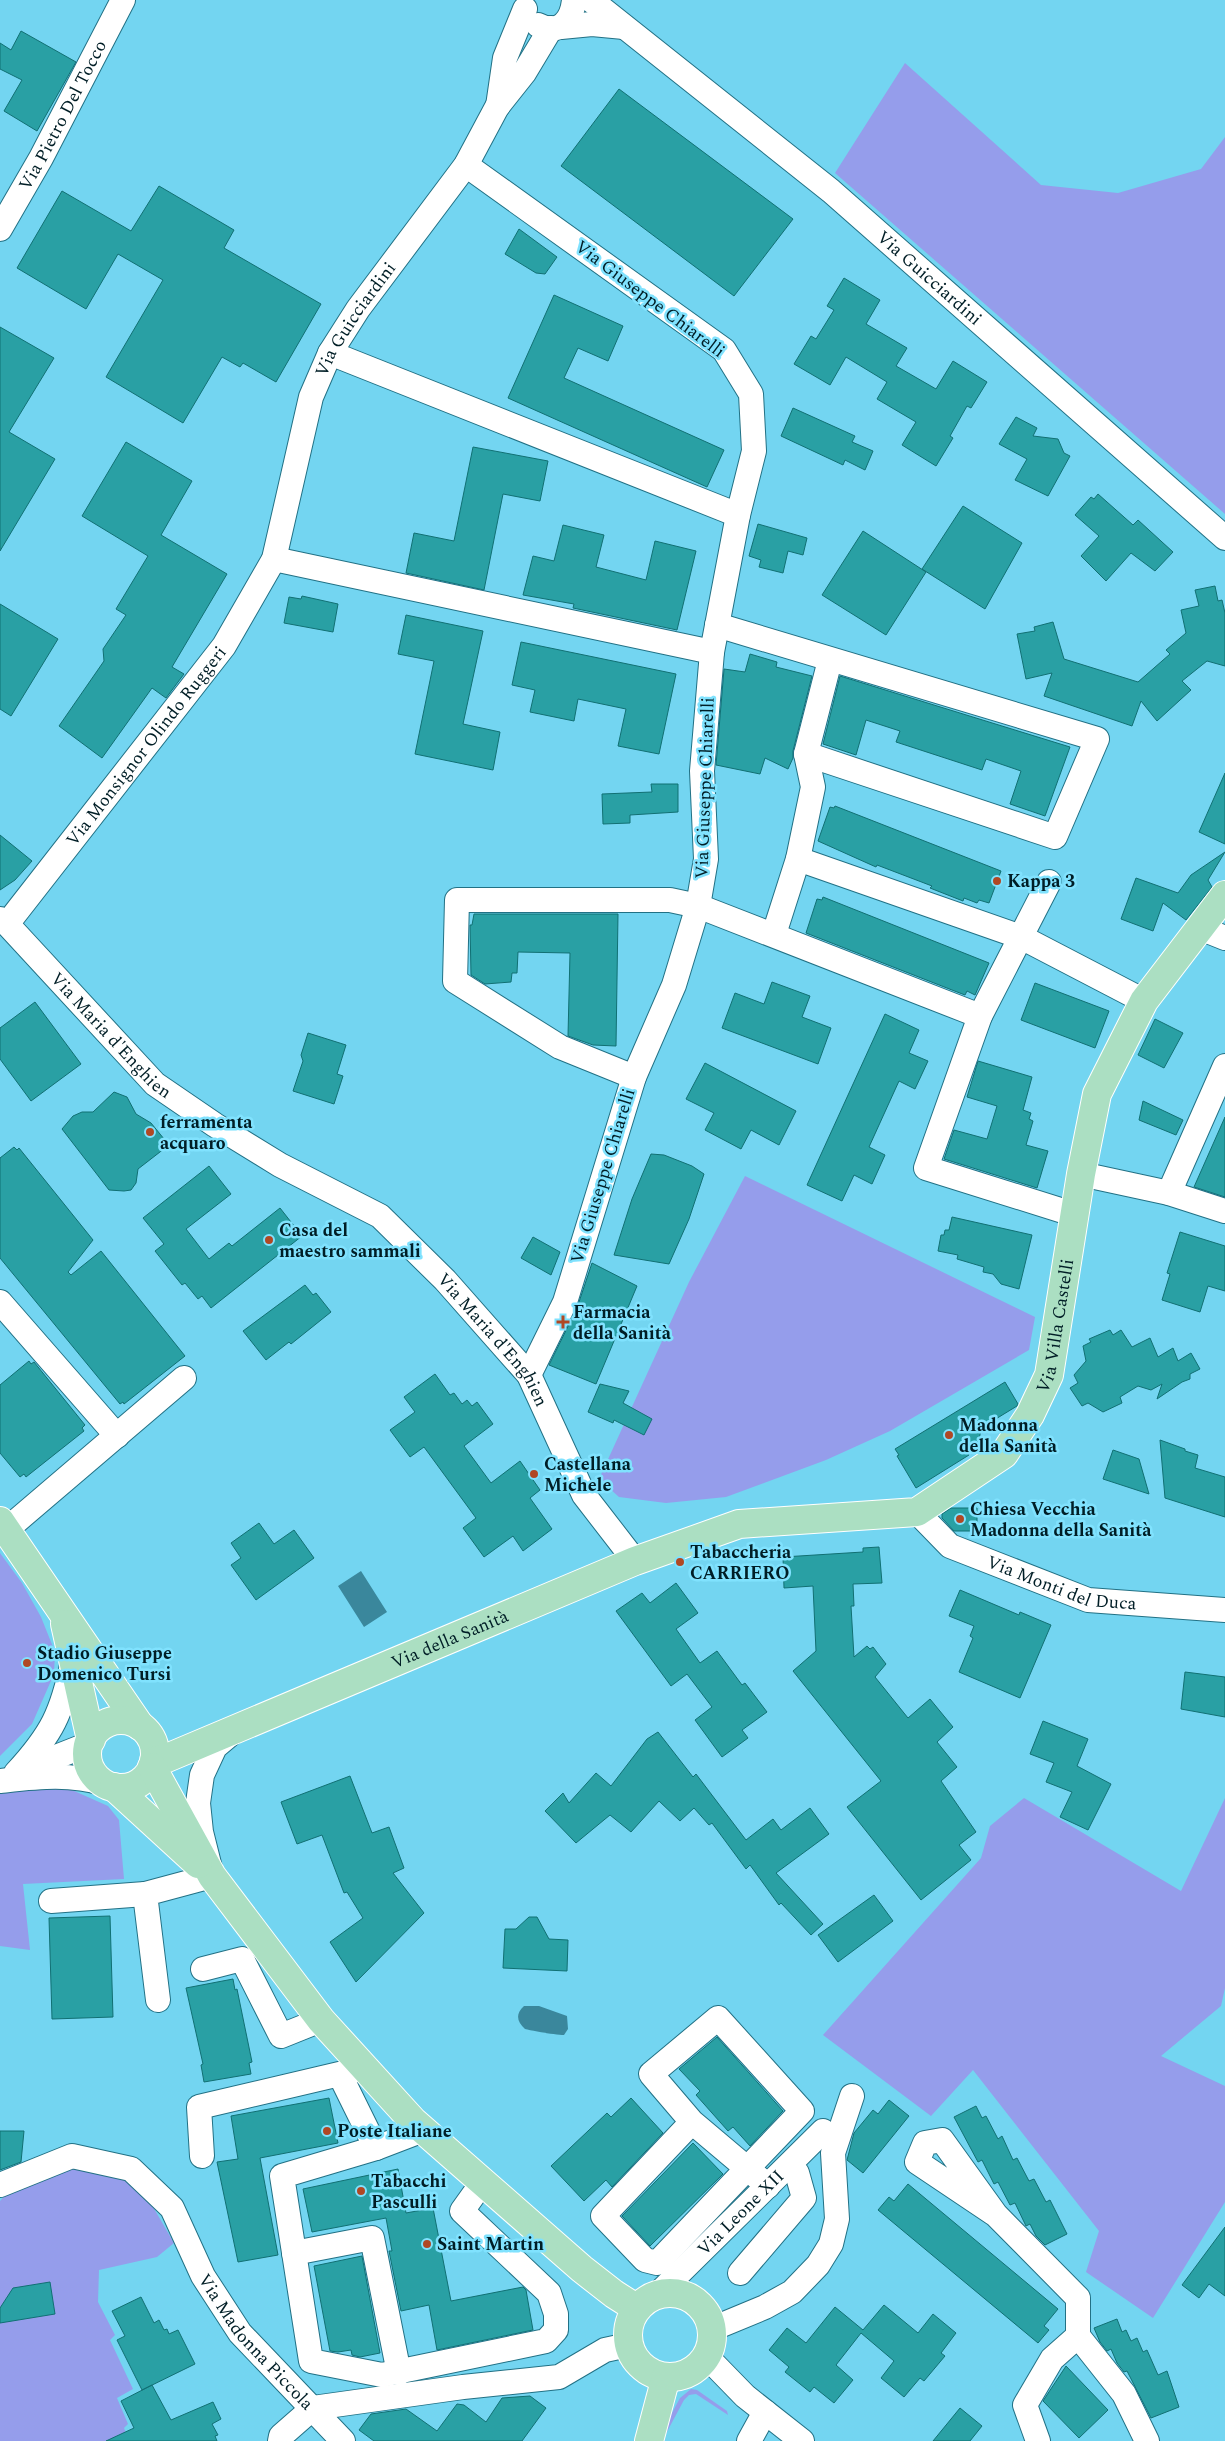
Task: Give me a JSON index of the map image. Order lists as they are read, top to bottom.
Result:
{
  "streets": {
    "main road": ["Via Villa Castelli", "Via della Sanità"],
    "street": [
      "Via Pietro Del Tocco",
      "Via Guicciardini",
      "Via Giuseppe Chiarelli",
      "Via Monsignor Olindo Ruggeri",
      "Via Maria d'Enghien",
      "Via Monti del Duca",
      "Via Leone XII",
      "Via Madonna Piccola"
    ]
  },
  "crossings": [
    ["Via Guicciardini", "Via Giuseppe Chiarelli"],
    ["Via Guicciardini", "Via Monsignor Olindo Ruggeri"],
    ["Via Giuseppe Chiarelli", "Via Maria d'Enghien"],
    ["Via Monsignor Olindo Ruggeri", "Via Maria d'Enghien"],
    ["Via Maria d'Enghien", "Via della Sanità"],
    ["Via Villa Castelli", "Via Monti del Duca"],
    ["Via Leone XII", "Via Madonna Piccola"]
  ],
  "places": {
    "other": [
      "Kappa 3",
      "ferramenta acquaro",
      "Casa del maestro sammali",
      "Madonna della Sanità",
      "Castellana Michele",
      "Chiesa Vecchia Madonna della Sanità",
      "Tabaccheria CARRIERO",
      "Stadio Giuseppe Domenico Tursi",
      "Poste Italiane",
      "Tabacchi Pasculli",
      "Saint Martin"
    ],
    "health": ["Farmacia della Sanità"]
  }
}
